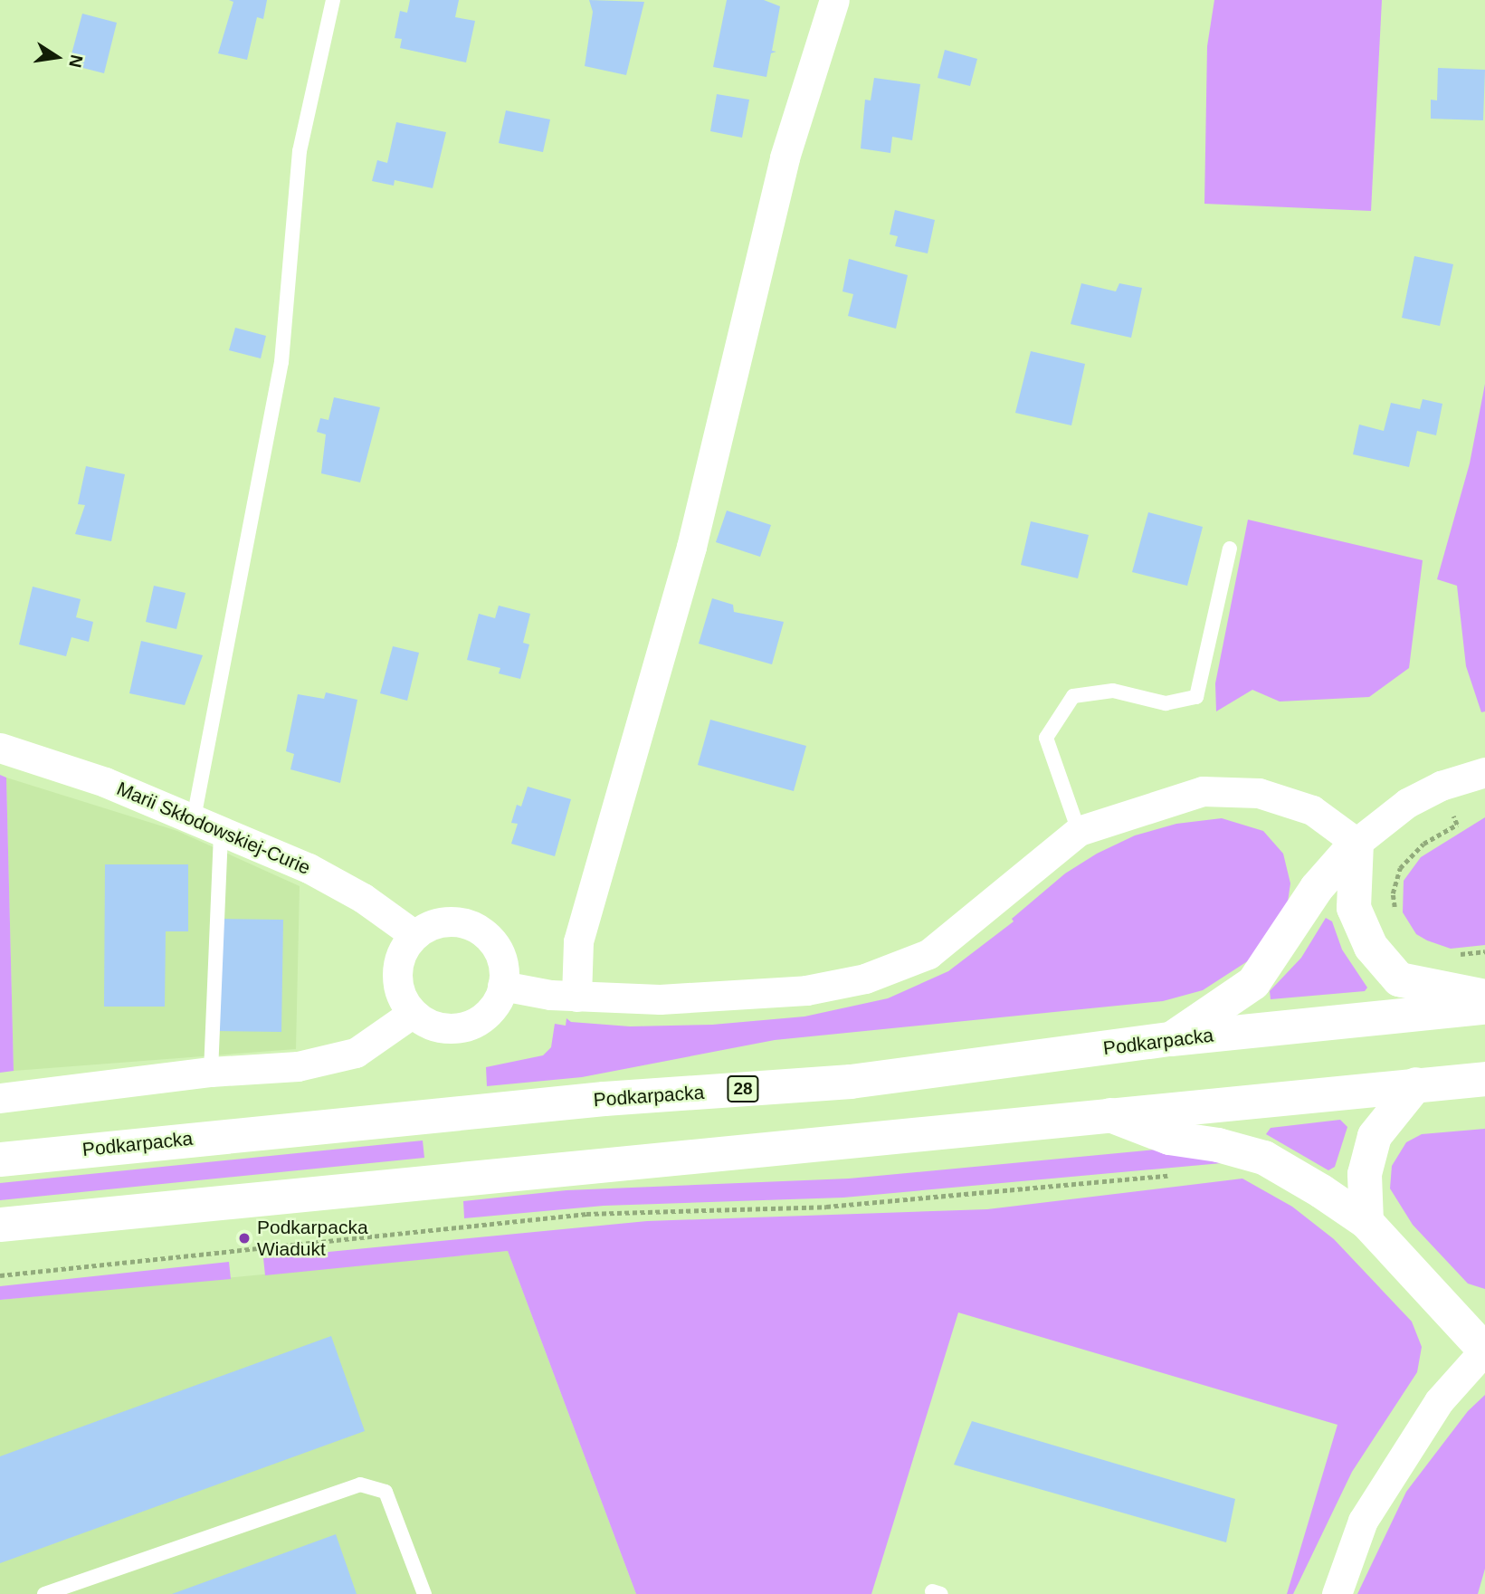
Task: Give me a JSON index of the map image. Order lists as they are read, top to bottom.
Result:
{
  "streets": {
    "main road": ["Podkarpacka", "28"],
    "street": ["Marii Skłodowskiej-Curie"]
  },
  "places": ["Podkarpacka Wiadukt"],
  "north": "right"
}
